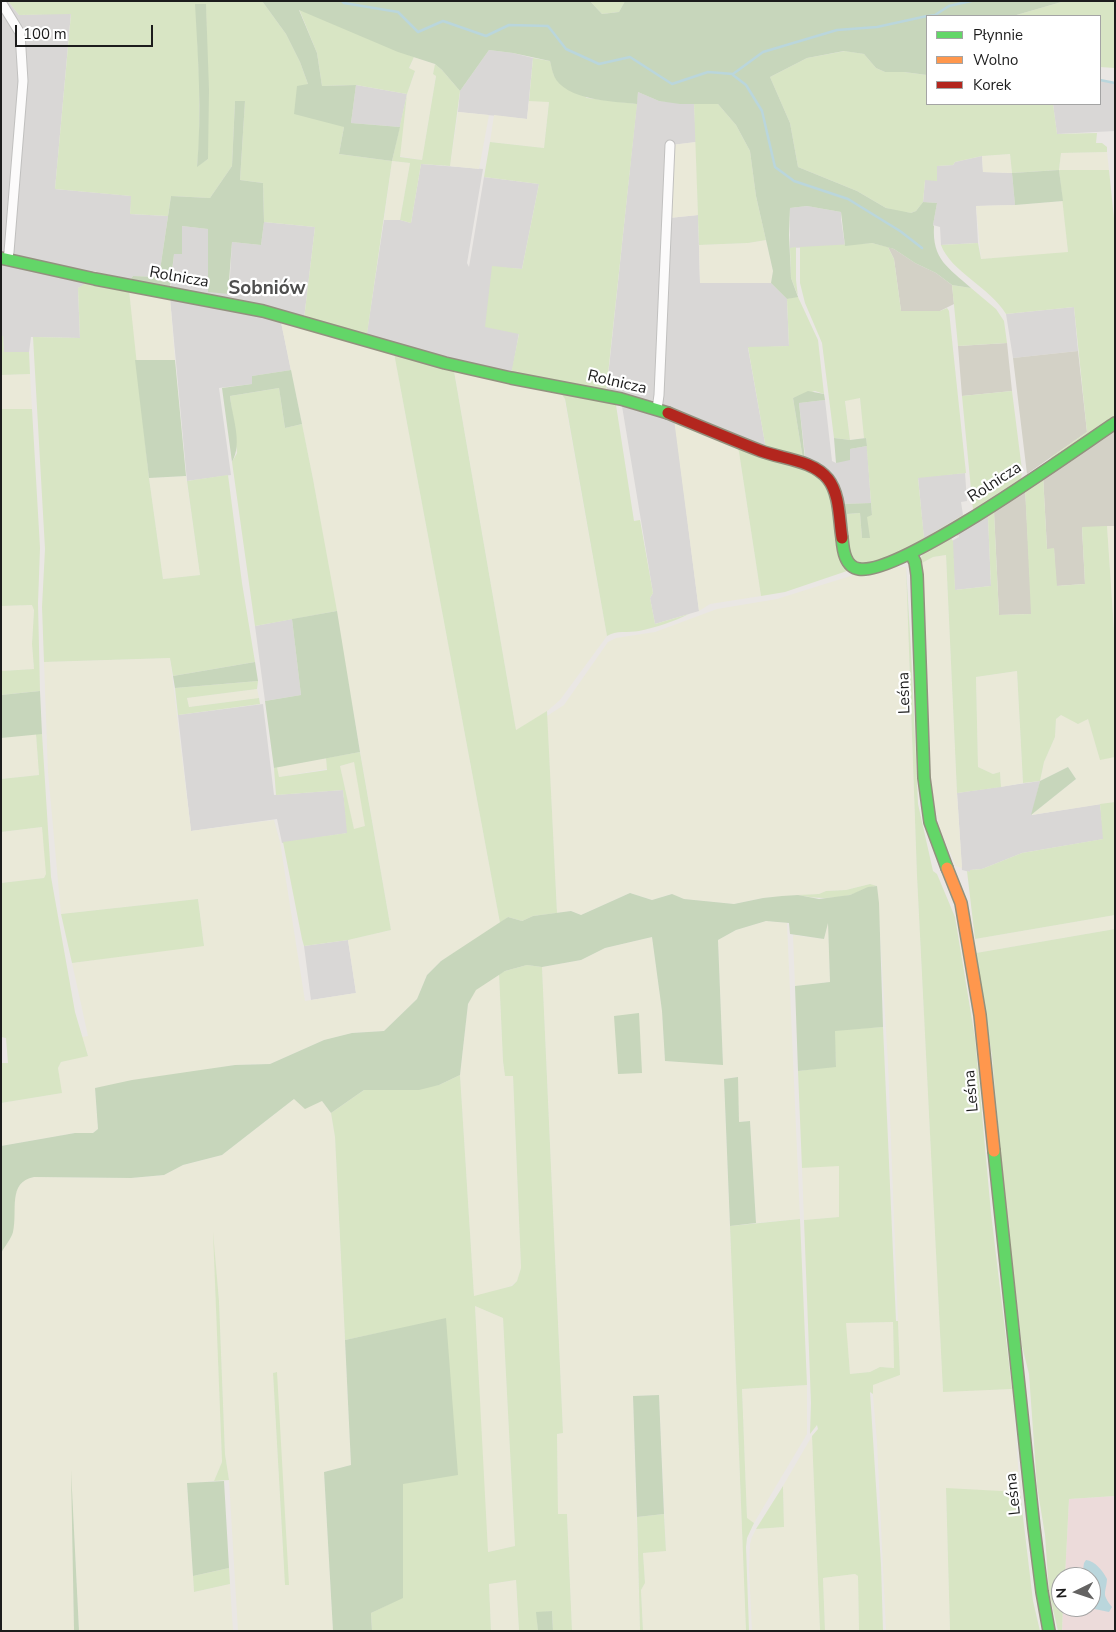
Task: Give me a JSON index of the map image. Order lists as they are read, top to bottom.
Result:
{
  "streets": {
    "street": ["Rolnicza", "Leśna"]
  },
  "crossings": [
    ["Rolnicza", "Leśna"]
  ],
  "districts": ["Sobniów"],
  "legend": ["Płynnie", "Wolno", "Korek"],
  "scale_bar": "100 m",
  "north": "left"
}
